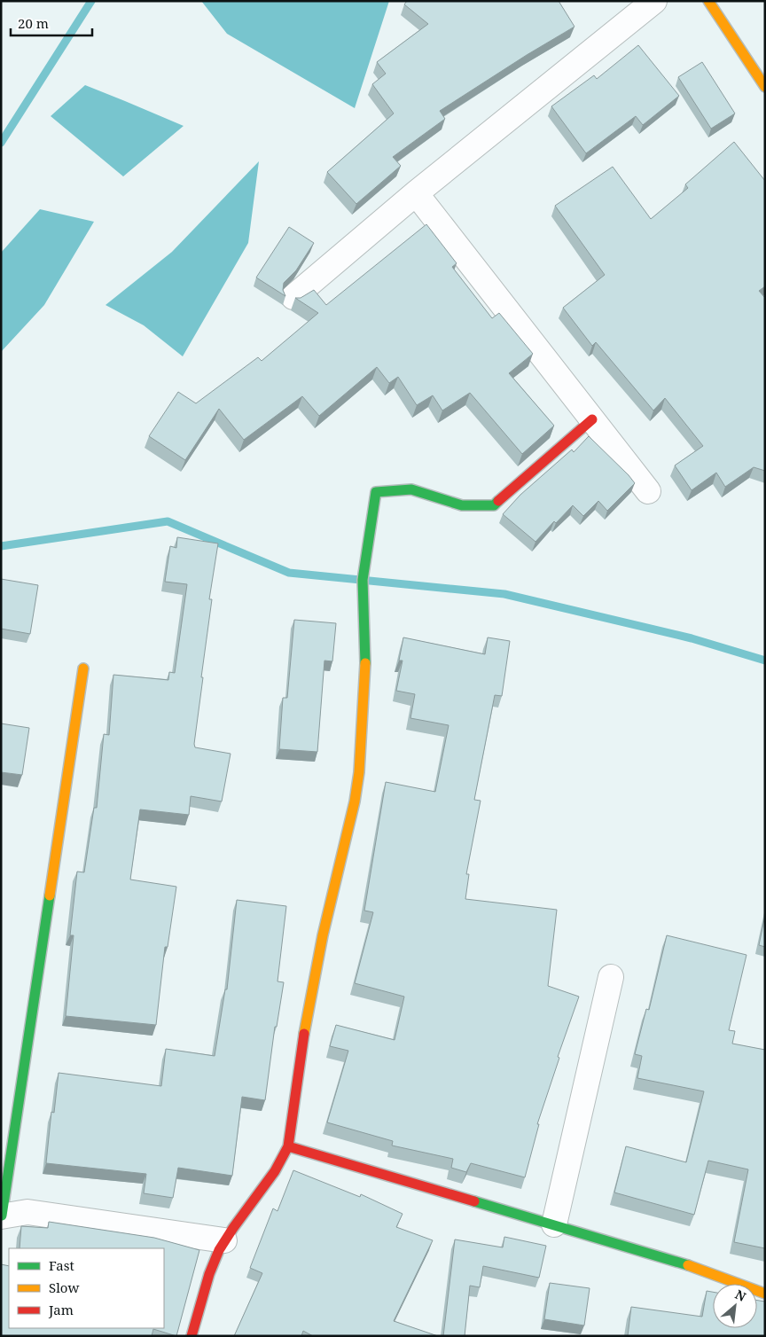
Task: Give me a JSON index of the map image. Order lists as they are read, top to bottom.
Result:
{
  "legend": ["Fast", "Slow", "Jam"],
  "scale_bar": "20 m",
  "north": "top right"
}
